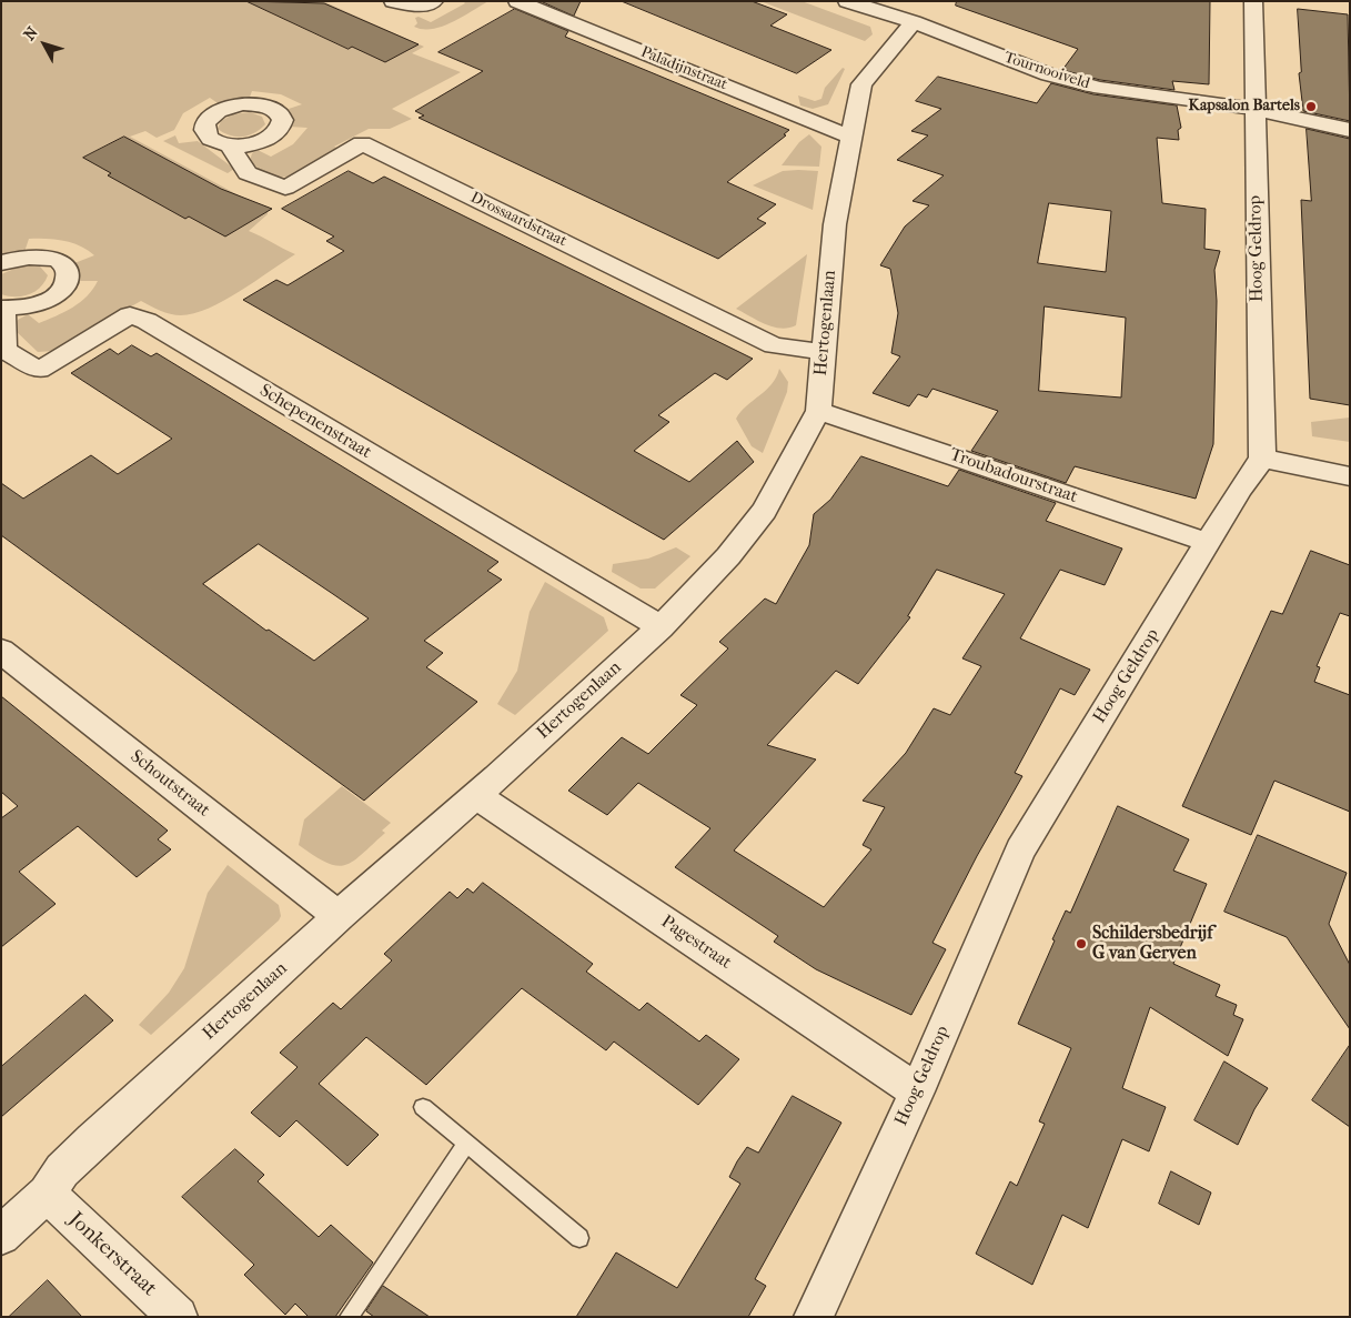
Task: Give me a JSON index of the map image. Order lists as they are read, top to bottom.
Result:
{
  "streets": {
    "street": [
      "Paladijnstraat",
      "Tournooiveld",
      "Drossaardstraat",
      "Hoog Geldrop",
      "Hertogenlaan",
      "Schepenenstraat",
      "Troubadourstraat",
      "Schoutstraat",
      "Pagestraat",
      "Jonkerstraat"
    ]
  },
  "crossings": [
    ["Paladijnstraat", "Hertogenlaan"],
    ["Tournooiveld", "Hoog Geldrop"],
    ["Tournooiveld", "Hertogenlaan"],
    ["Drossaardstraat", "Hertogenlaan"],
    ["Hoog Geldrop", "Troubadourstraat"],
    ["Hoog Geldrop", "Pagestraat"],
    ["Hertogenlaan", "Schepenenstraat"],
    ["Hertogenlaan", "Troubadourstraat"],
    ["Hertogenlaan", "Schoutstraat"],
    ["Hertogenlaan", "Pagestraat"],
    ["Hertogenlaan", "Jonkerstraat"]
  ],
  "places": ["Kapsalon Bartels", "Schildersbedrijf G van Gerven"],
  "north": "top left"
}
